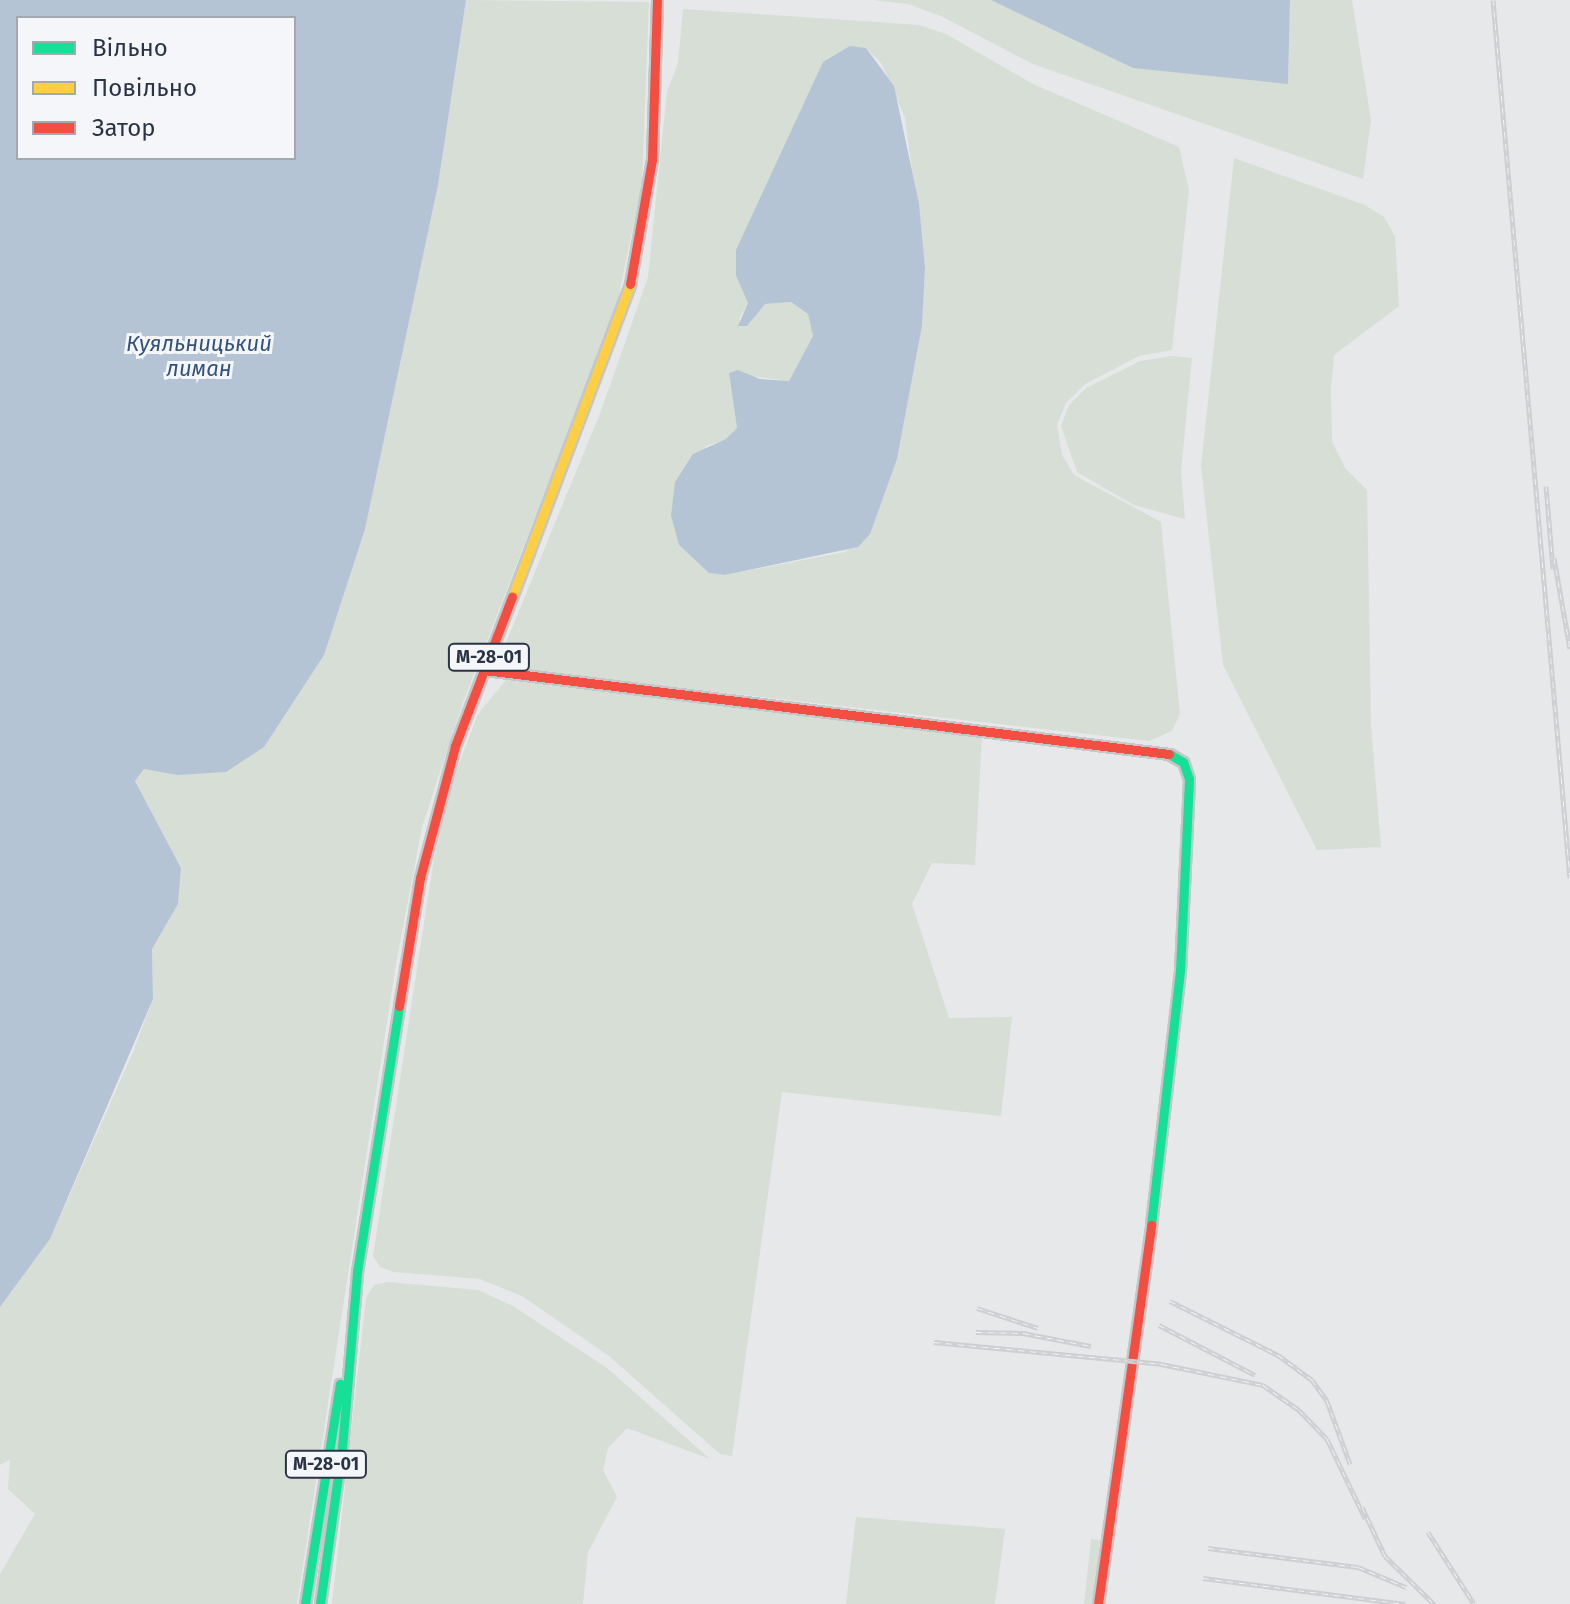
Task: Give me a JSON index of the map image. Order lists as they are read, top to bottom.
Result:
{
  "streets": {
    "main road": ["М-28-01"]
  },
  "water": ["Куяльницький лиман"],
  "legend": ["Вільно", "Повільно", "Затор"]
}
